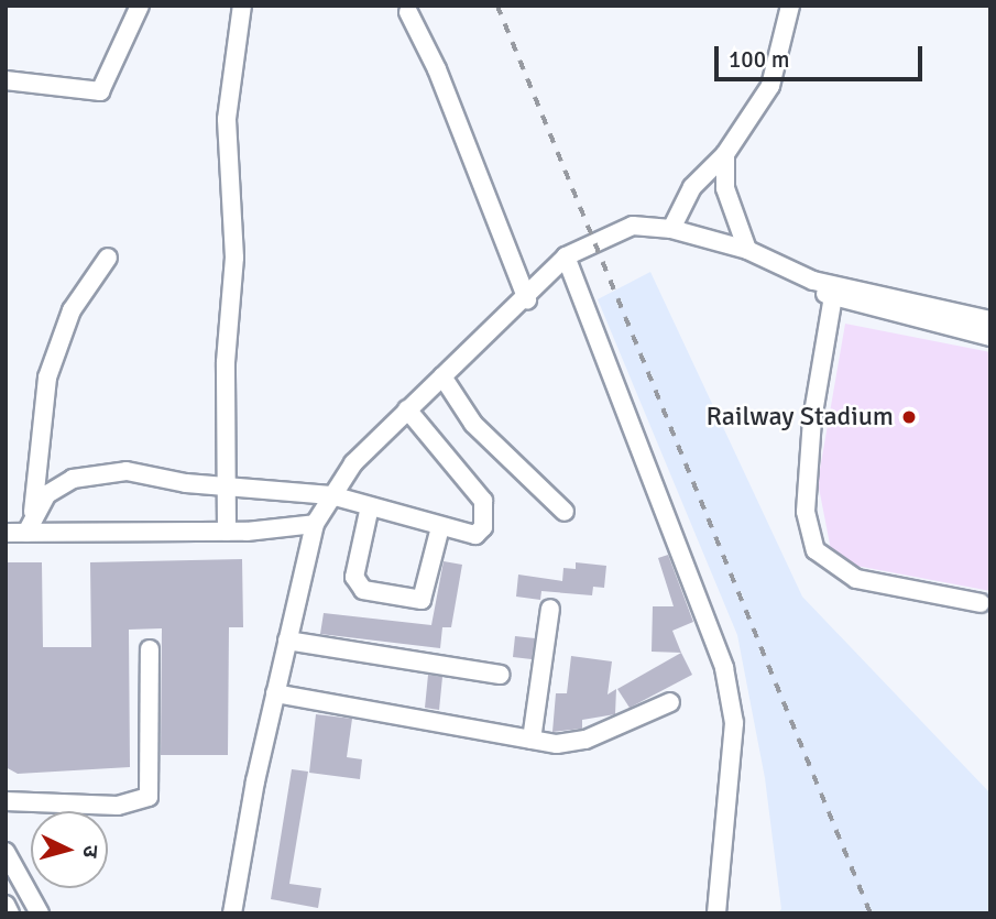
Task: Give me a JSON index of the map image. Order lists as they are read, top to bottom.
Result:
{
  "places": ["Railway Stadium"],
  "scale_bar": "100 m",
  "north": "right"
}
